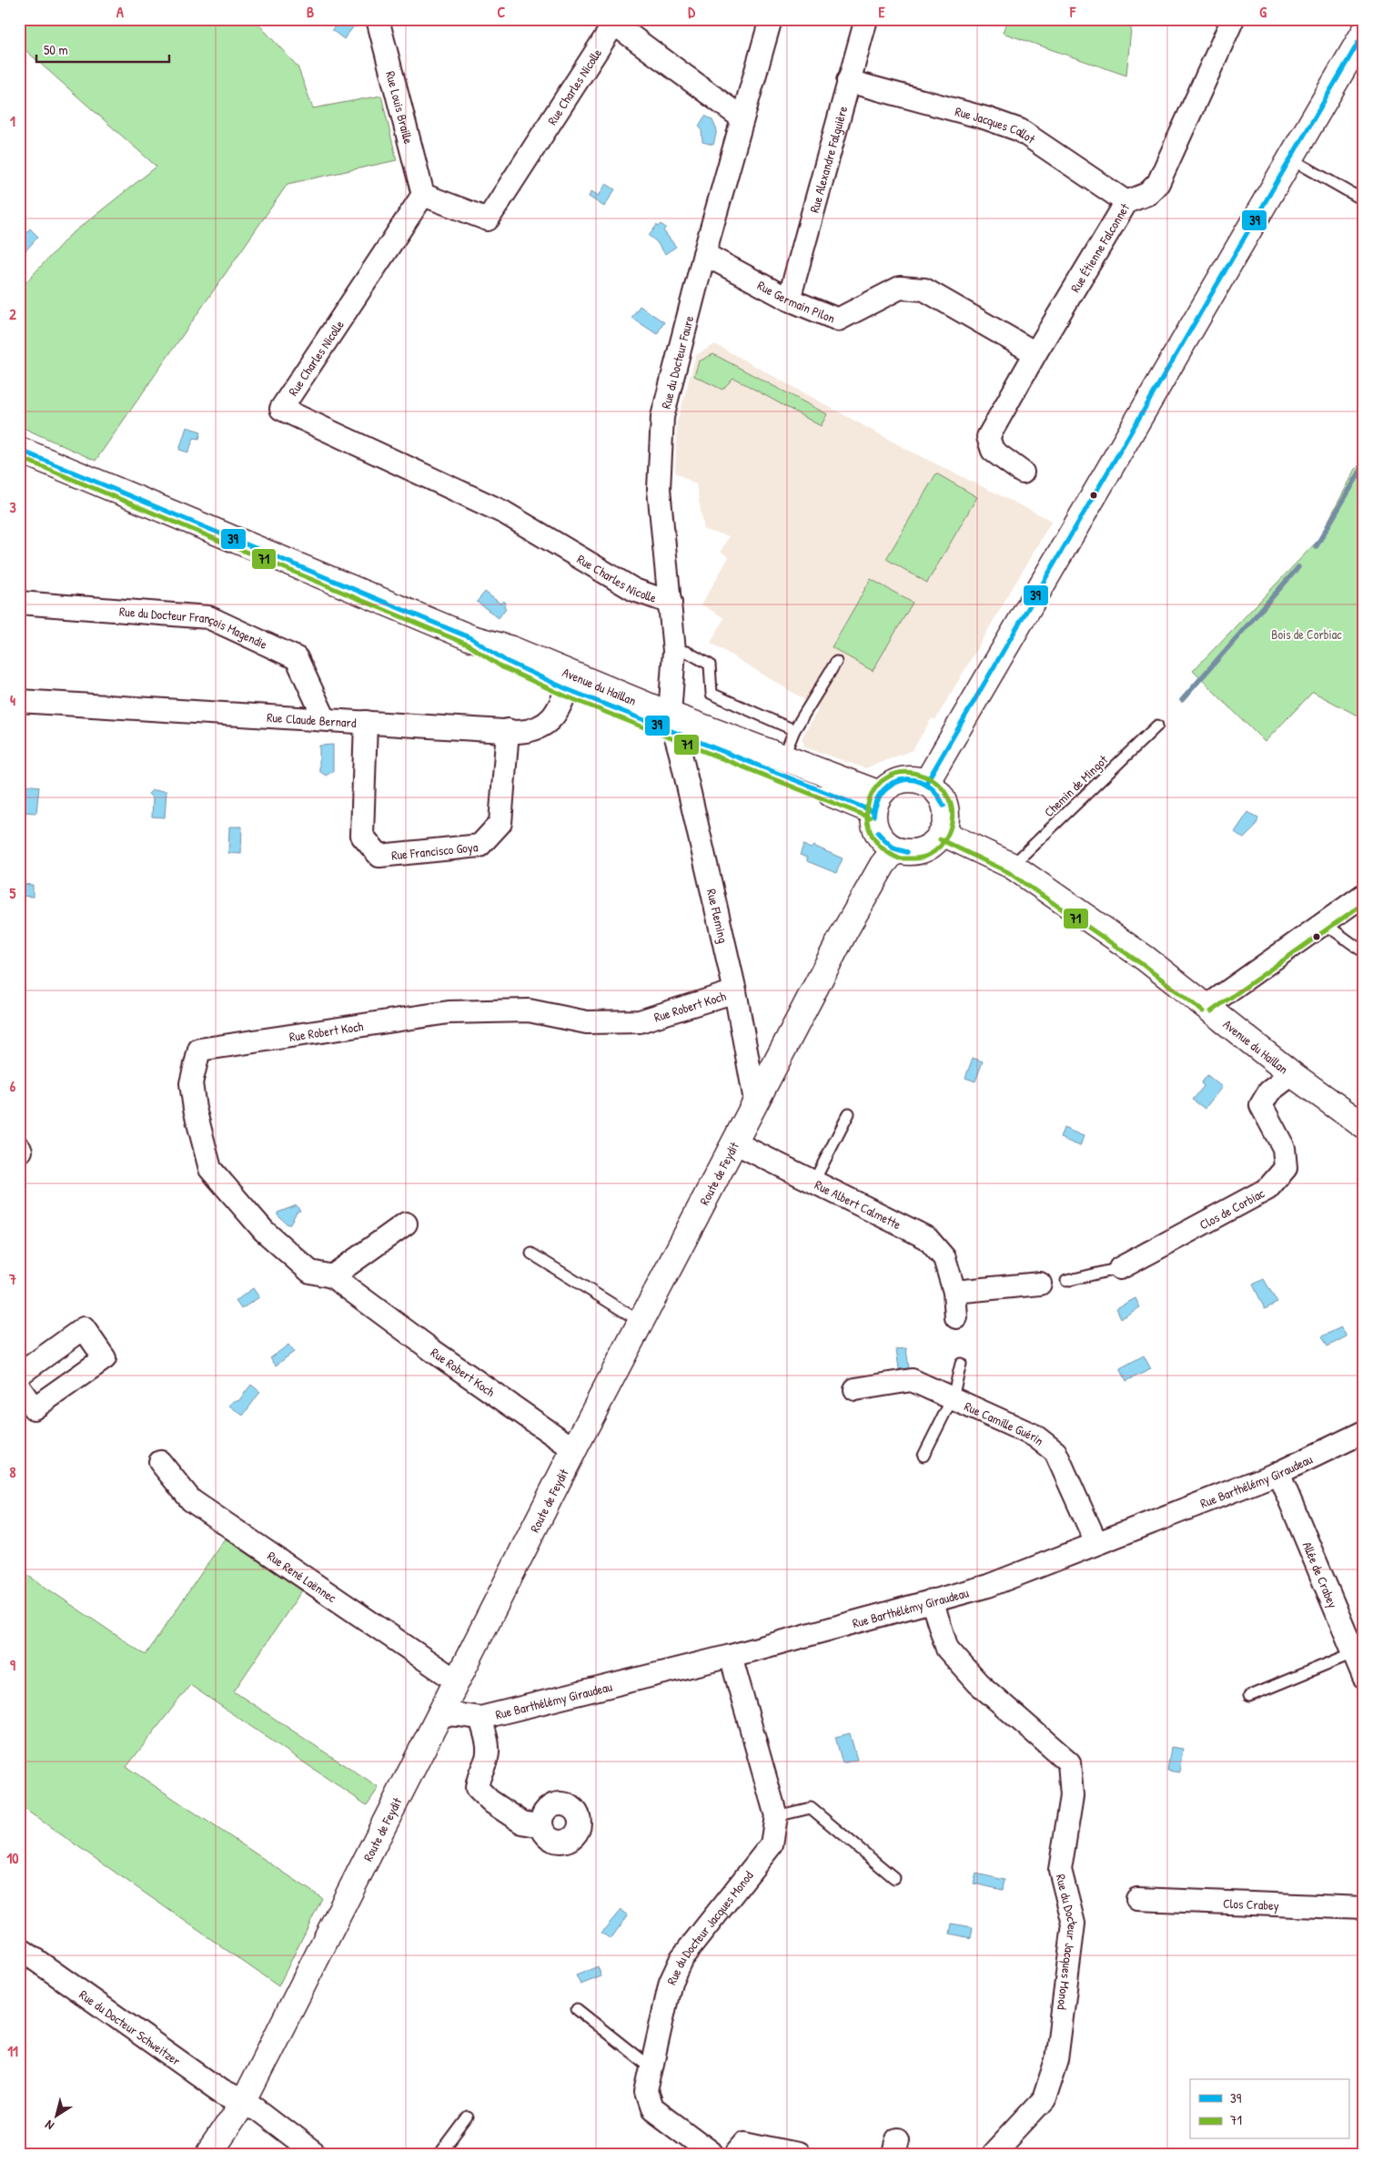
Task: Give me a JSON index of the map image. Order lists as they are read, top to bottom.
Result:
{
  "streets": {
    "street": [
      "Rue Charles Nicolle",
      "Rue Louis Braille",
      "Rue Jacques Callot",
      "Rue Alexandre Falguière",
      "Rue Étienne Falconnet",
      "Rue Germain Pilon",
      "Rue du Docteur Faure",
      "Rue du Docteur François Magendie",
      "Avenue du Haillan",
      "Rue Claude Bernard",
      "Rue Francisco Goya",
      "Rue Fleming",
      "Rue Robert Koch",
      "Route de Feydit",
      "Rue Albert Calmette",
      "Clos de Corbiac",
      "Rue Camille Guérin",
      "Rue Barthélémy Giraudeau",
      "Allée de Crabey",
      "Rue René Laënnec",
      "Clos Crabey",
      "Rue du Docteur Jacques Monod",
      "Rue du Docteur Schweitzer"
    ],
    "lane": ["Chemin de Mingot"]
  },
  "crossings": [
    ["Rue Charles Nicolle", "Rue Louis Braille"],
    ["Rue Charles Nicolle", "Rue du Docteur Faure"],
    ["Rue Jacques Callot", "Rue Alexandre Falguière"],
    ["Rue Jacques Callot", "Rue Étienne Falconnet"],
    ["Rue Alexandre Falguière", "Rue Germain Pilon"],
    ["Rue Étienne Falconnet", "Rue Germain Pilon"],
    ["Rue Germain Pilon", "Rue du Docteur Faure"],
    ["Rue du Docteur Faure", "Avenue du Haillan"],
    ["Rue du Docteur Faure", "Rue Fleming"],
    ["Rue du Docteur François Magendie", "Rue Claude Bernard"],
    ["Avenue du Haillan", "Rue Claude Bernard"],
    ["Avenue du Haillan", "Chemin de Mingot"],
    ["Avenue du Haillan", "Rue Fleming"],
    ["Avenue du Haillan", "Route de Feydit"],
    ["Avenue du Haillan", "Clos de Corbiac"],
    ["Rue Claude Bernard", "Rue Francisco Goya"],
    ["Rue Fleming", "Rue Robert Koch"],
    ["Rue Fleming", "Route de Feydit"],
    ["Rue Robert Koch", "Route de Feydit"],
    ["Route de Feydit", "Rue Albert Calmette"],
    ["Route de Feydit", "Rue Barthélémy Giraudeau"],
    ["Route de Feydit", "Rue René Laënnec"],
    ["Route de Feydit", "Rue du Docteur Schweitzer"],
    ["Rue Camille Guérin", "Rue Barthélémy Giraudeau"],
    ["Rue Barthélémy Giraudeau", "Allée de Crabey"],
    ["Rue Barthélémy Giraudeau", "Rue du Docteur Jacques Monod"]
  ],
  "parks": ["Bois de Corbiac"],
  "lines": ["transit line 39", "transit line 71"],
  "legend": ["39", "71"],
  "scale_bar": "50 m",
  "north": "bottom left",
  "grid": {
    "columns": [
      "A",
      "B",
      "C",
      "D",
      "E",
      "F",
      "G"
    ],
    "rows": [
      "1",
      "2",
      "3",
      "4",
      "5",
      "6",
      "7",
      "8",
      "9",
      "10",
      "11"
    ]
  }
}
